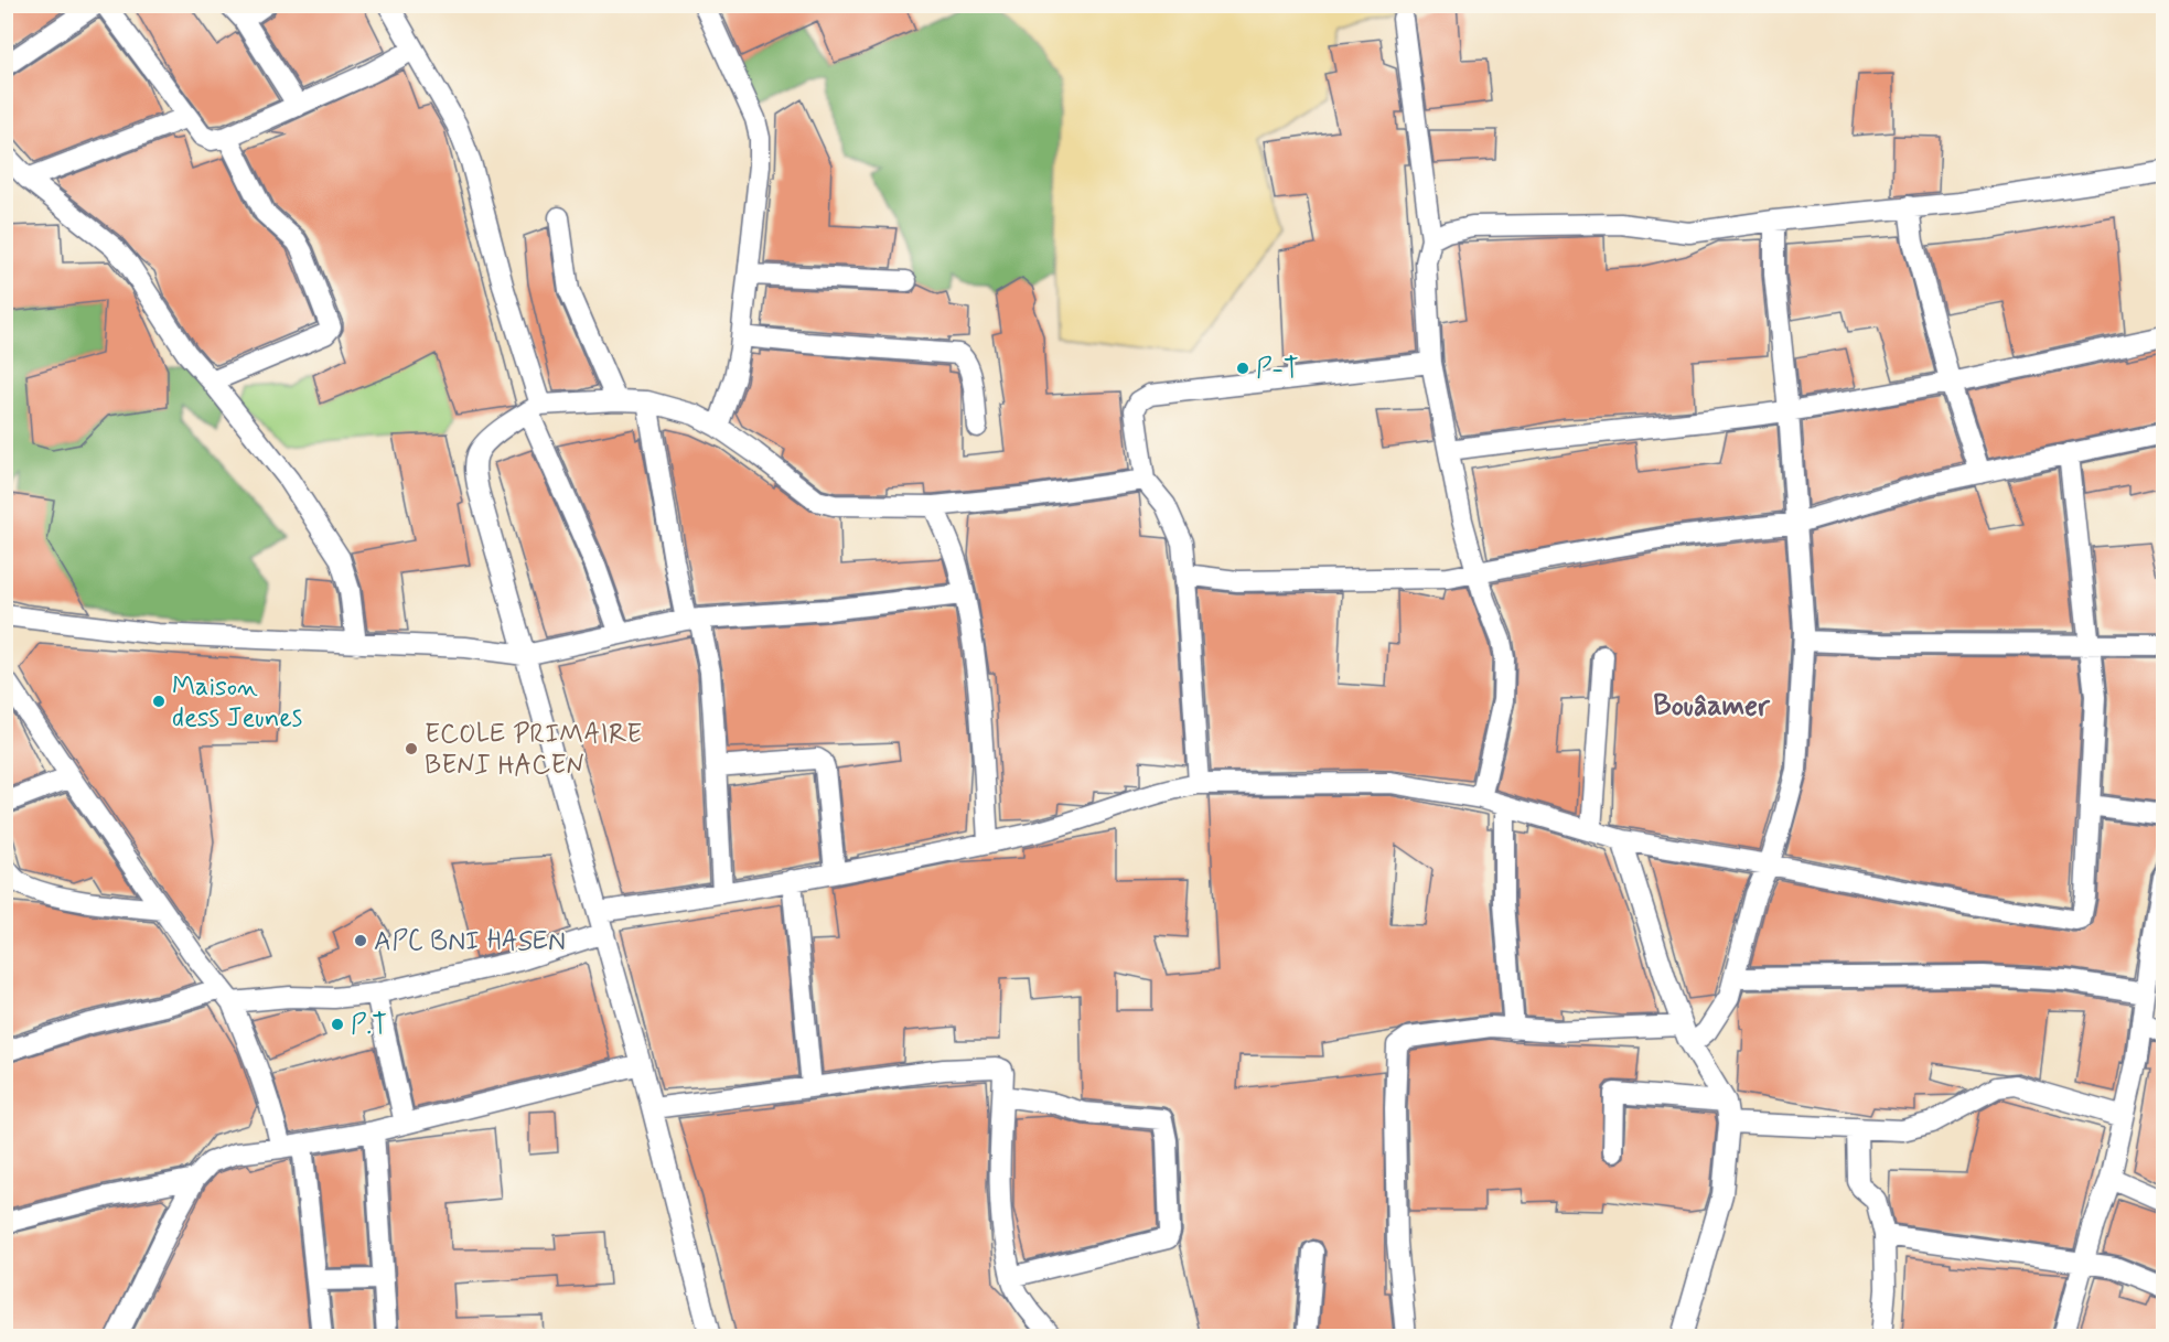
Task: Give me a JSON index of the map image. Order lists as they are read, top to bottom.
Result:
{
  "districts": ["Bouâamer"],
  "places": [
    "P-T",
    "Maison dess Jeunes",
    "ECOLE PRIMAIRE BENI HACEN",
    "APC BNI HASEN",
    "P.T"
  ]
}
